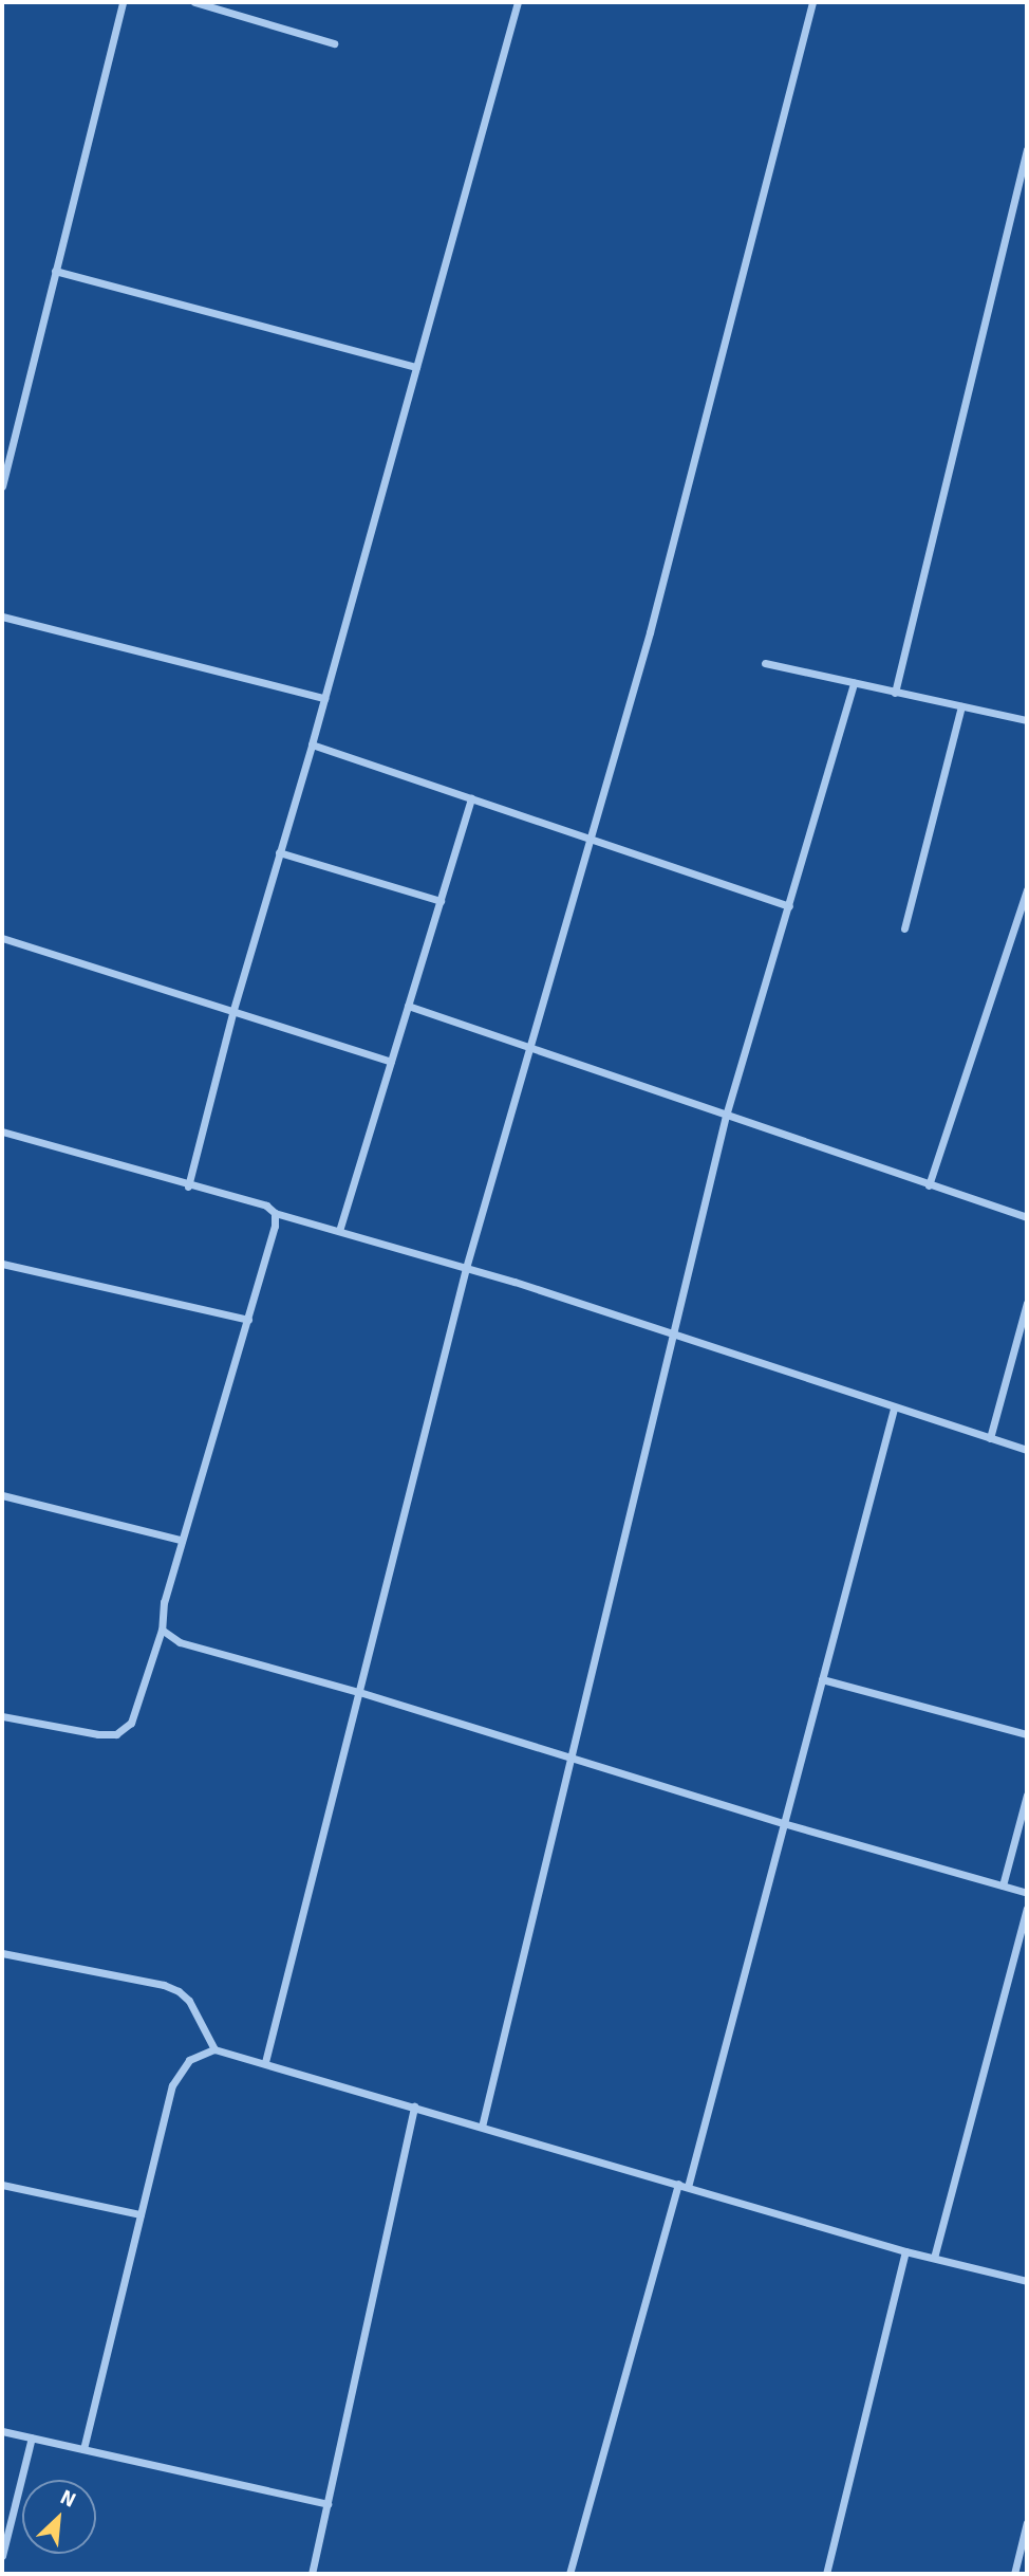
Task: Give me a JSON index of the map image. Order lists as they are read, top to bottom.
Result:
{
  "north": "top right"
}
